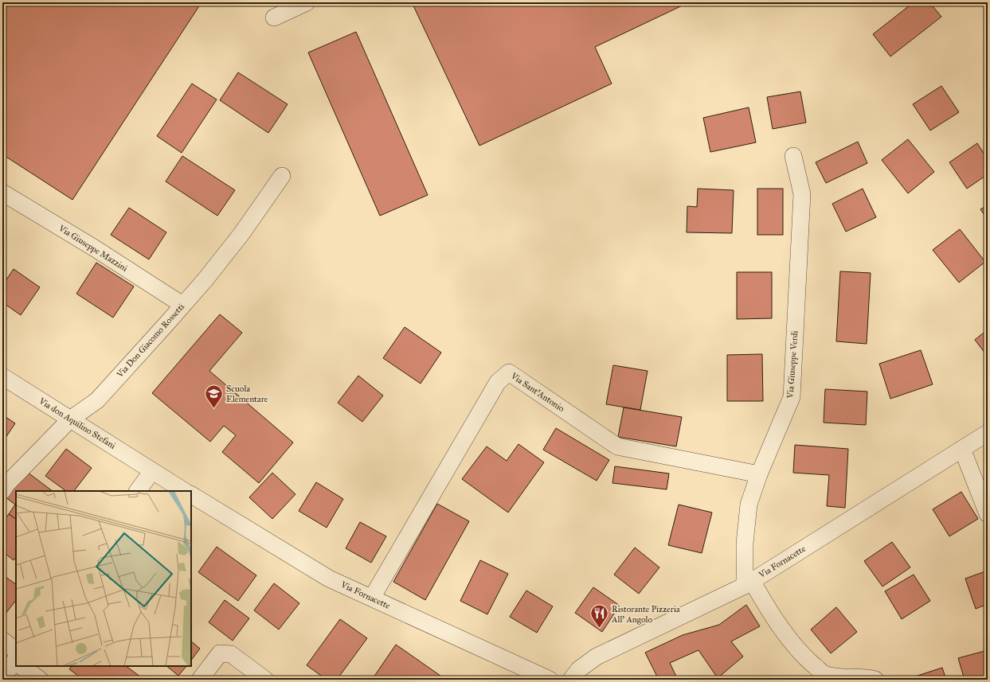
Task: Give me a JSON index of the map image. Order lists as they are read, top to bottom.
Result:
{
  "streets": {
    "street": [
      "Via Giuseppe Mazzini",
      "Via Don Giacomo Rossetti",
      "Via Giuseppe Verdi",
      "Via Sant'Antonio",
      "Via don Aquilino Stefani",
      "Via Fornacette"
    ]
  },
  "crossings": [
    ["Via Giuseppe Mazzini", "Via Don Giacomo Rossetti"],
    ["Via Don Giacomo Rossetti", "Via don Aquilino Stefani"],
    ["Via Giuseppe Verdi", "Via Sant'Antonio"],
    ["Via Giuseppe Verdi", "Via Fornacette"],
    ["Via Sant'Antonio", "Via Fornacette"]
  ],
  "places": {
    "school or university": ["Scuola Elementare"],
    "restaurant": ["Ristorante Pizzeria All' Angolo"]
  }
}
